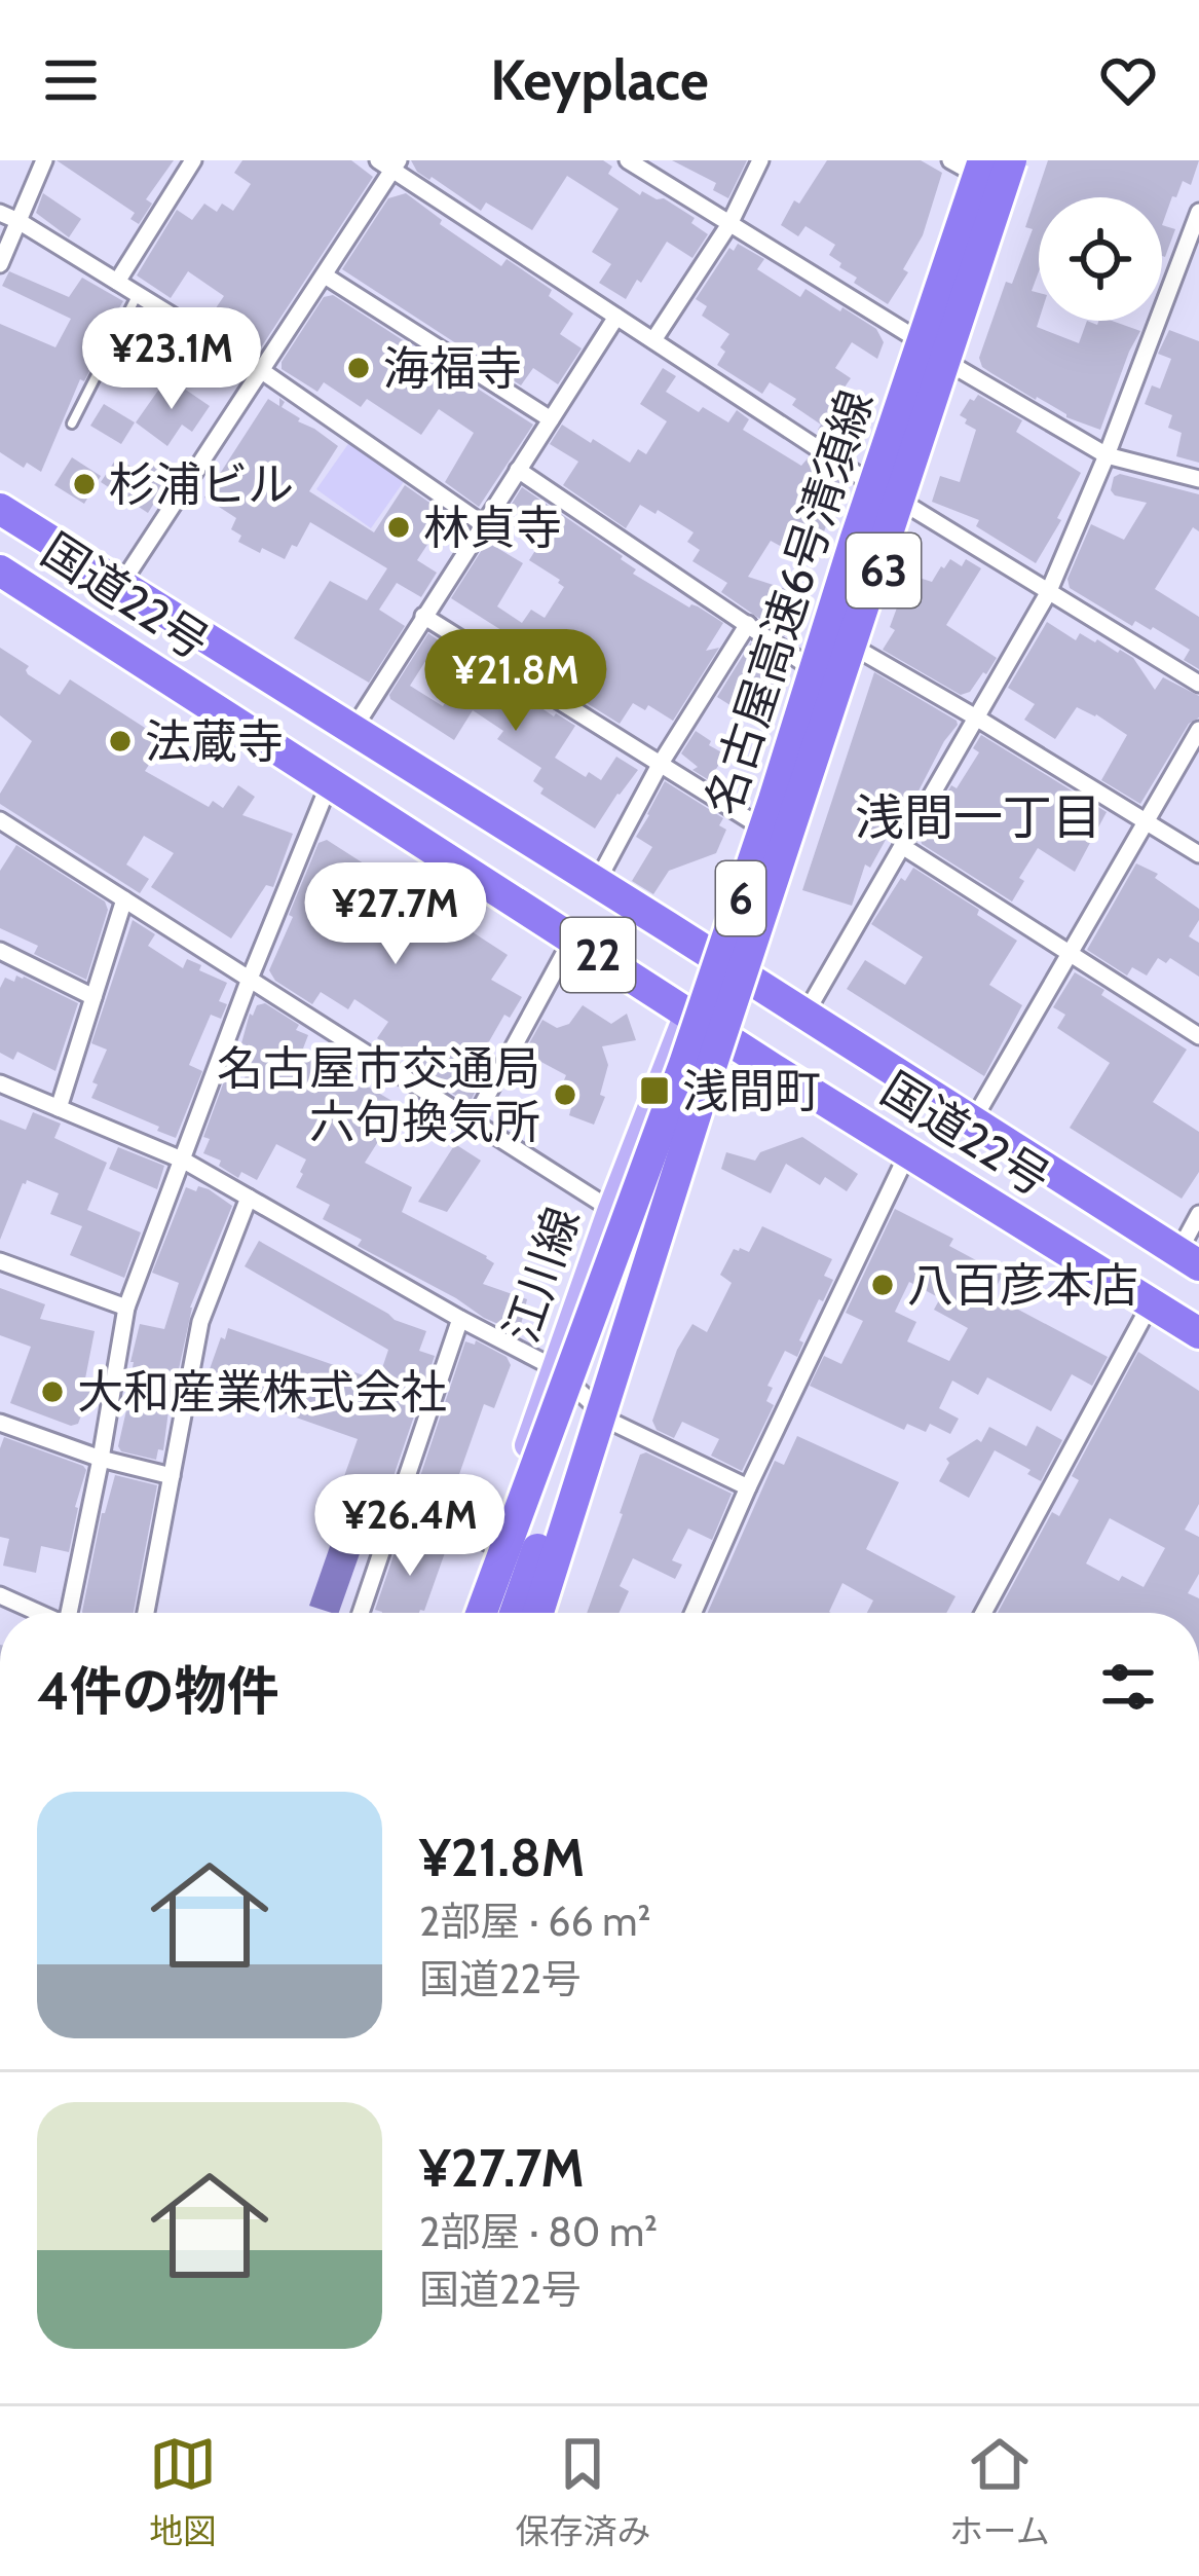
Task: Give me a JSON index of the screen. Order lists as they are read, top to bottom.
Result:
{
  "streets": {
    "highway": [
      "国道22号",
      "名古屋高速6号清須線",
      "6",
      "22"
    ],
    "main road": ["63", "江川線"]
  },
  "crossings": [
    ["63", "国道22号"],
    ["63", "名古屋高速6号清須線"],
    ["63", "江川線"],
    ["国道22号", "江川線"]
  ],
  "districts": ["浅間一丁目"],
  "places": {
    "other": [
      "海福寺",
      "杉浦ビル",
      "林貞寺",
      "法蔵寺",
      "名古屋市交通局 六句換気所",
      "八百彦本店",
      "大和産業株式会社"
    ],
    "transit": ["浅間町"]
  },
  "page": {
    "header": "Keyplace",
    "price": [
      "¥23.1M",
      "¥21.8M",
      "¥27.7M",
      "¥26.4M"
    ],
    "heading": "4件の物件",
    "list": [
      {
        "name": "¥21.8M",
        "note": "2部屋 · 66 m² · 国道22号"
      },
      {
        "name": "¥27.7M",
        "note": "2部屋 · 80 m² · 国道22号"
      }
    ],
    "tabs": ["地図", "保存済み", "ホーム"]
  }
}
